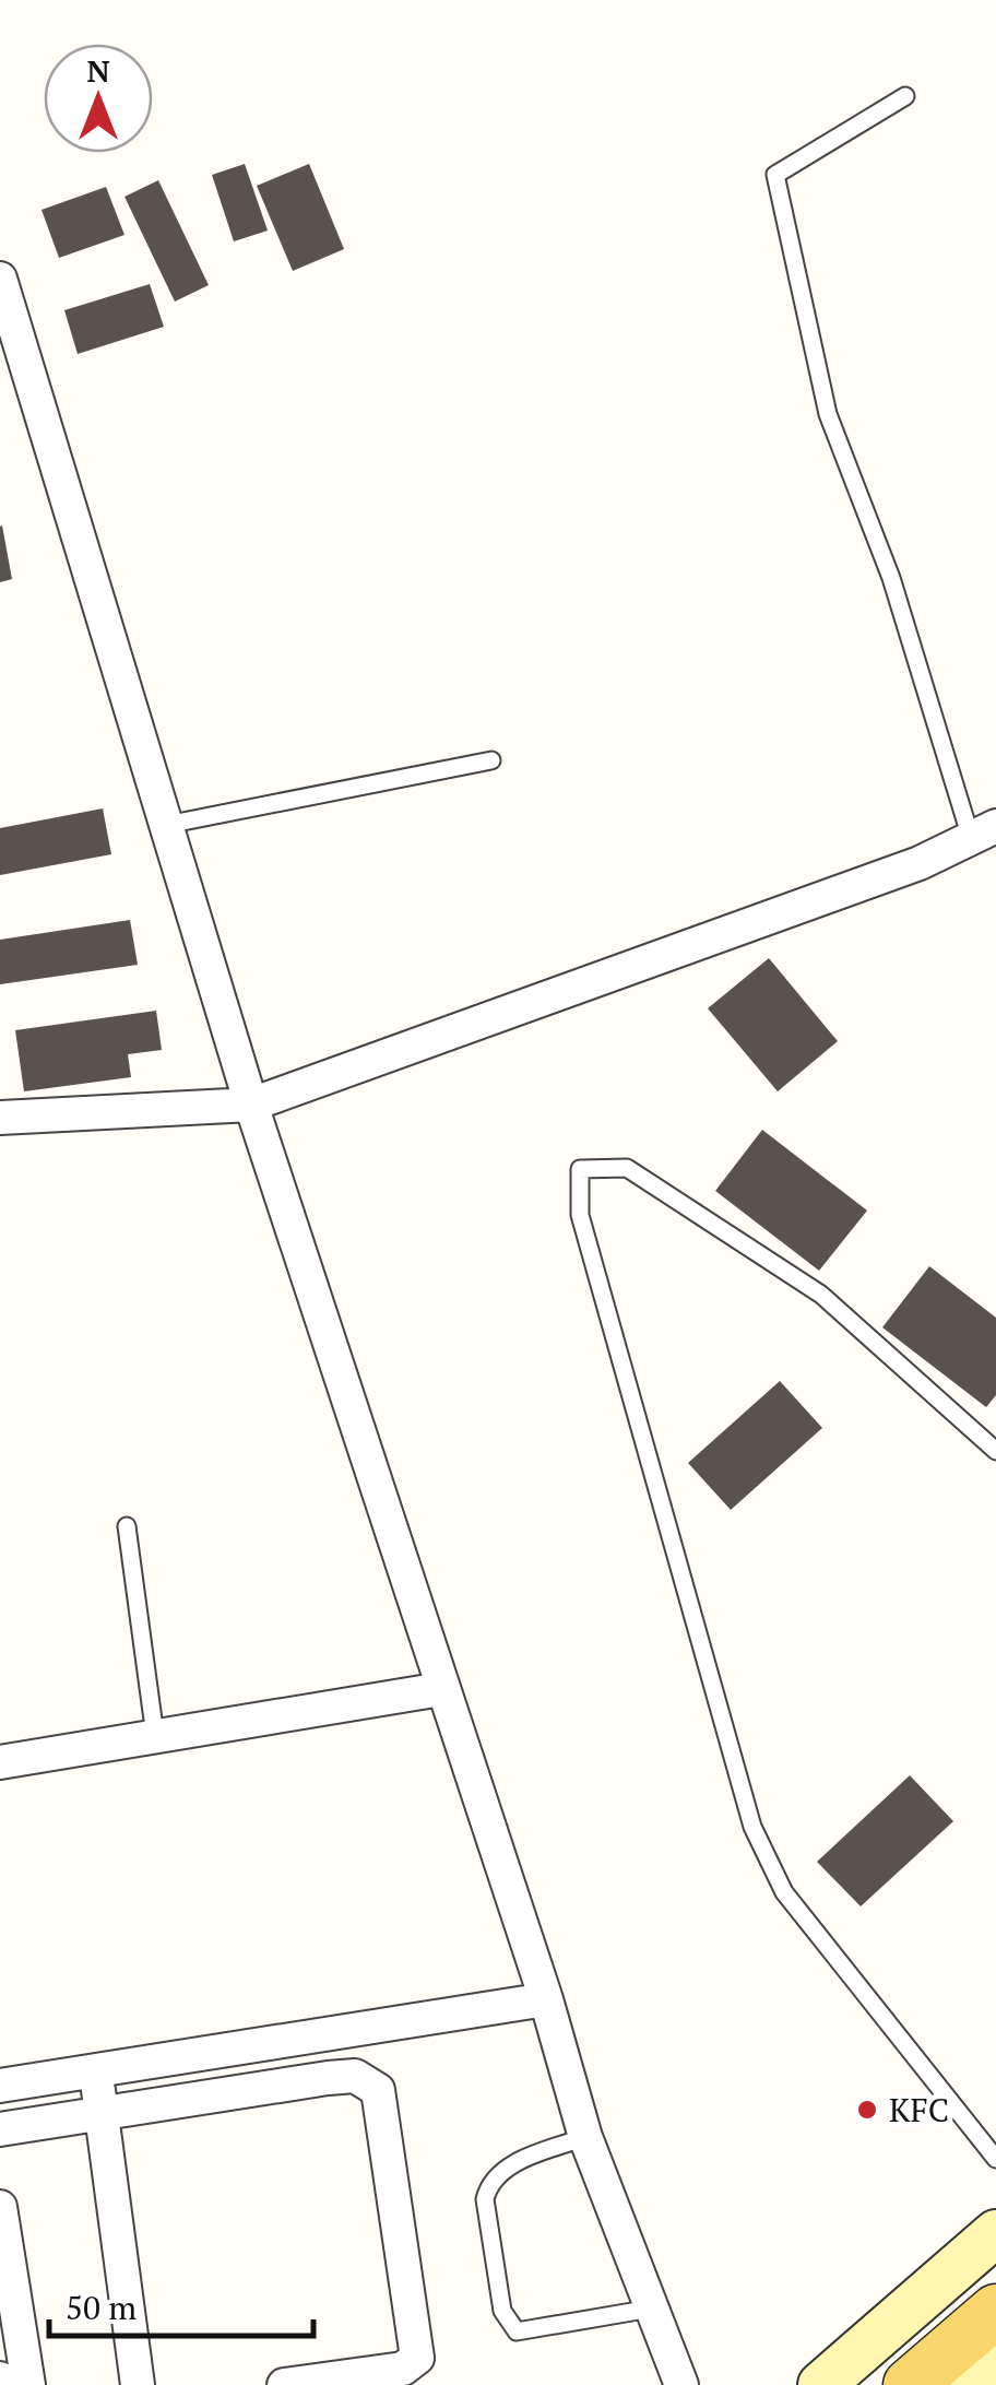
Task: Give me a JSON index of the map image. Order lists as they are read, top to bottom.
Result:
{
  "places": ["KFC"],
  "scale_bar": "50 m",
  "north": "top"
}
